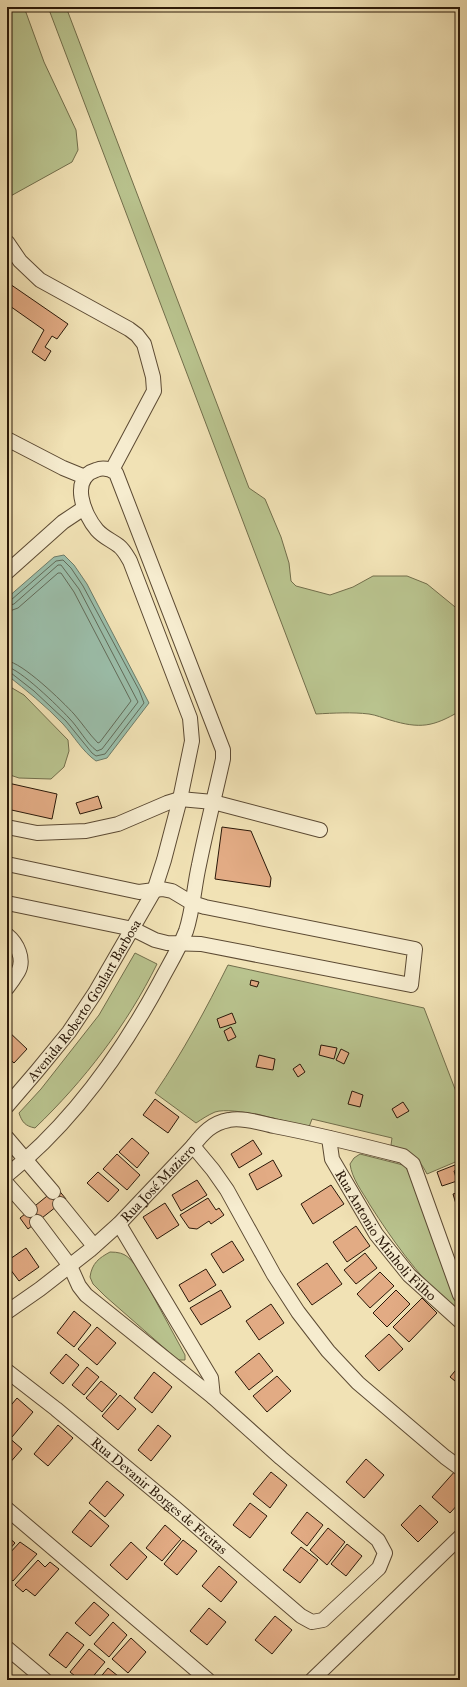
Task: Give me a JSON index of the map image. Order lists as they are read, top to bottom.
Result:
{
  "streets": {
    "street": [
      "Avenida Roberto Goulart Barbosa",
      "Rua José Maziero",
      "Rua Antonio Minholi Filho",
      "Rua Devanir Borges de Freitas"
    ]
  },
  "crossings": [
    ["Rua José Maziero", "Rua Antonio Minholi Filho"]
  ]
}
